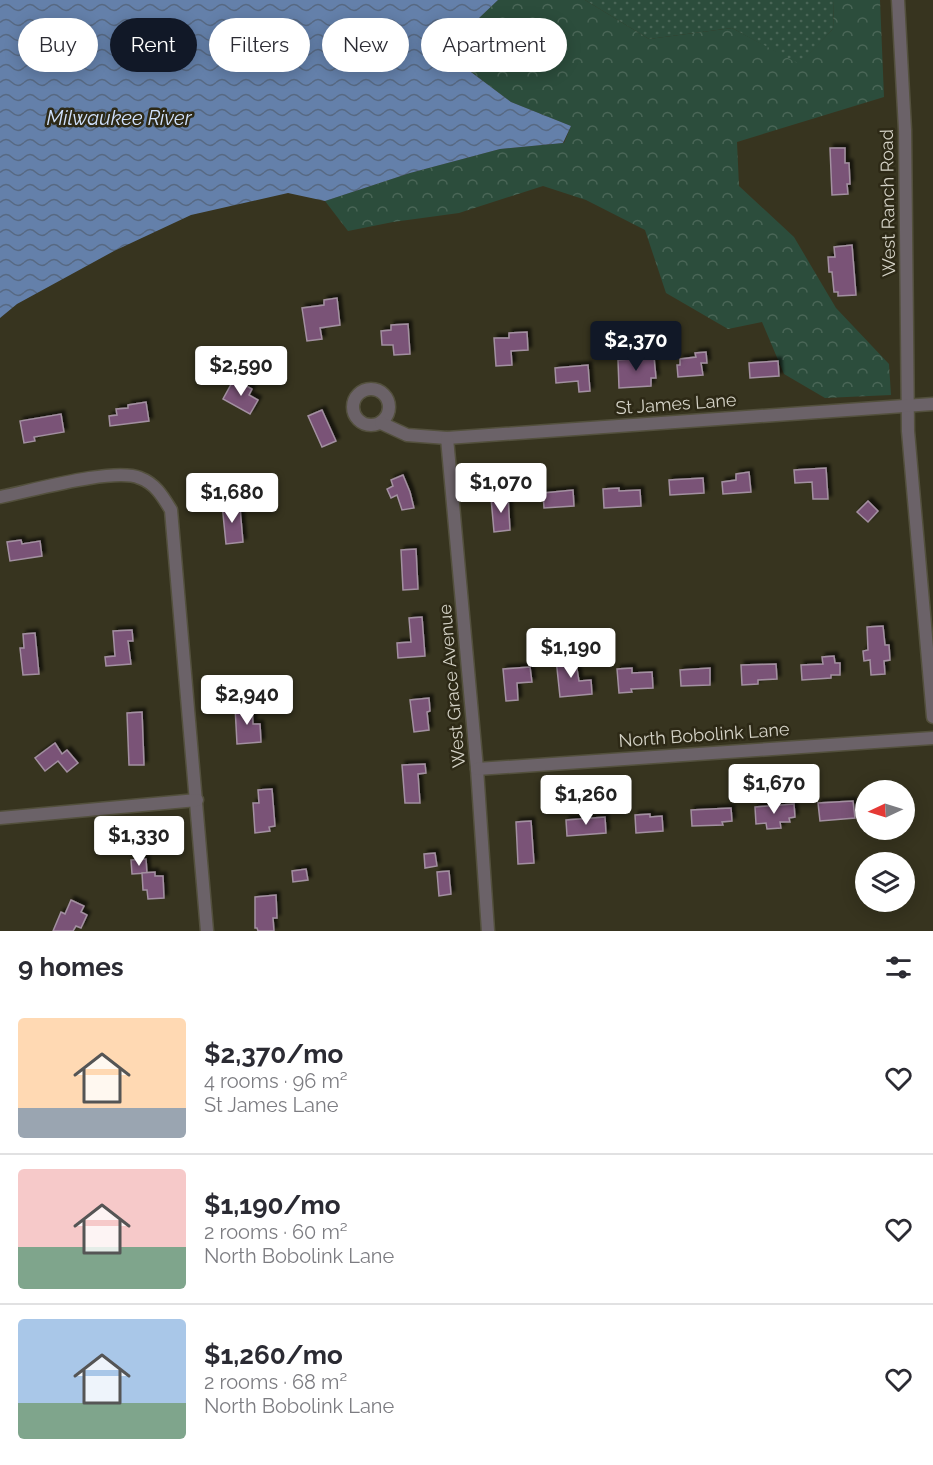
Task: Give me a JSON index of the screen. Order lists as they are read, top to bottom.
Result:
{
  "streets": {
    "street": [
      "West Ranch Road",
      "St James Lane",
      "West Grace Avenue",
      "North Bobolink Lane"
    ]
  },
  "crossings": [
    ["West Ranch Road", "St James Lane"],
    ["St James Lane", "West Grace Avenue"],
    ["West Grace Avenue", "North Bobolink Lane"]
  ],
  "water": ["Milwaukee River"],
  "north": "left",
  "page": {
    "chip": [
      "Buy",
      "Rent",
      "Filters",
      "New",
      "Apartment"
    ],
    "price": [
      "$2,370",
      "$2,590",
      "$1,070",
      "$1,680",
      "$1,190",
      "$2,940",
      "$1,670",
      "$1,260",
      "$1,330"
    ],
    "heading": "9 homes",
    "list": [
      {
        "name": "$2,370/mo",
        "note": "4 rooms · 96 m² · St James Lane"
      },
      {
        "name": "$1,190/mo",
        "note": "2 rooms · 60 m² · North Bobolink Lane"
      },
      {
        "name": "$1,260/mo",
        "note": "2 rooms · 68 m² · North Bobolink Lane"
      }
    ]
  }
}
